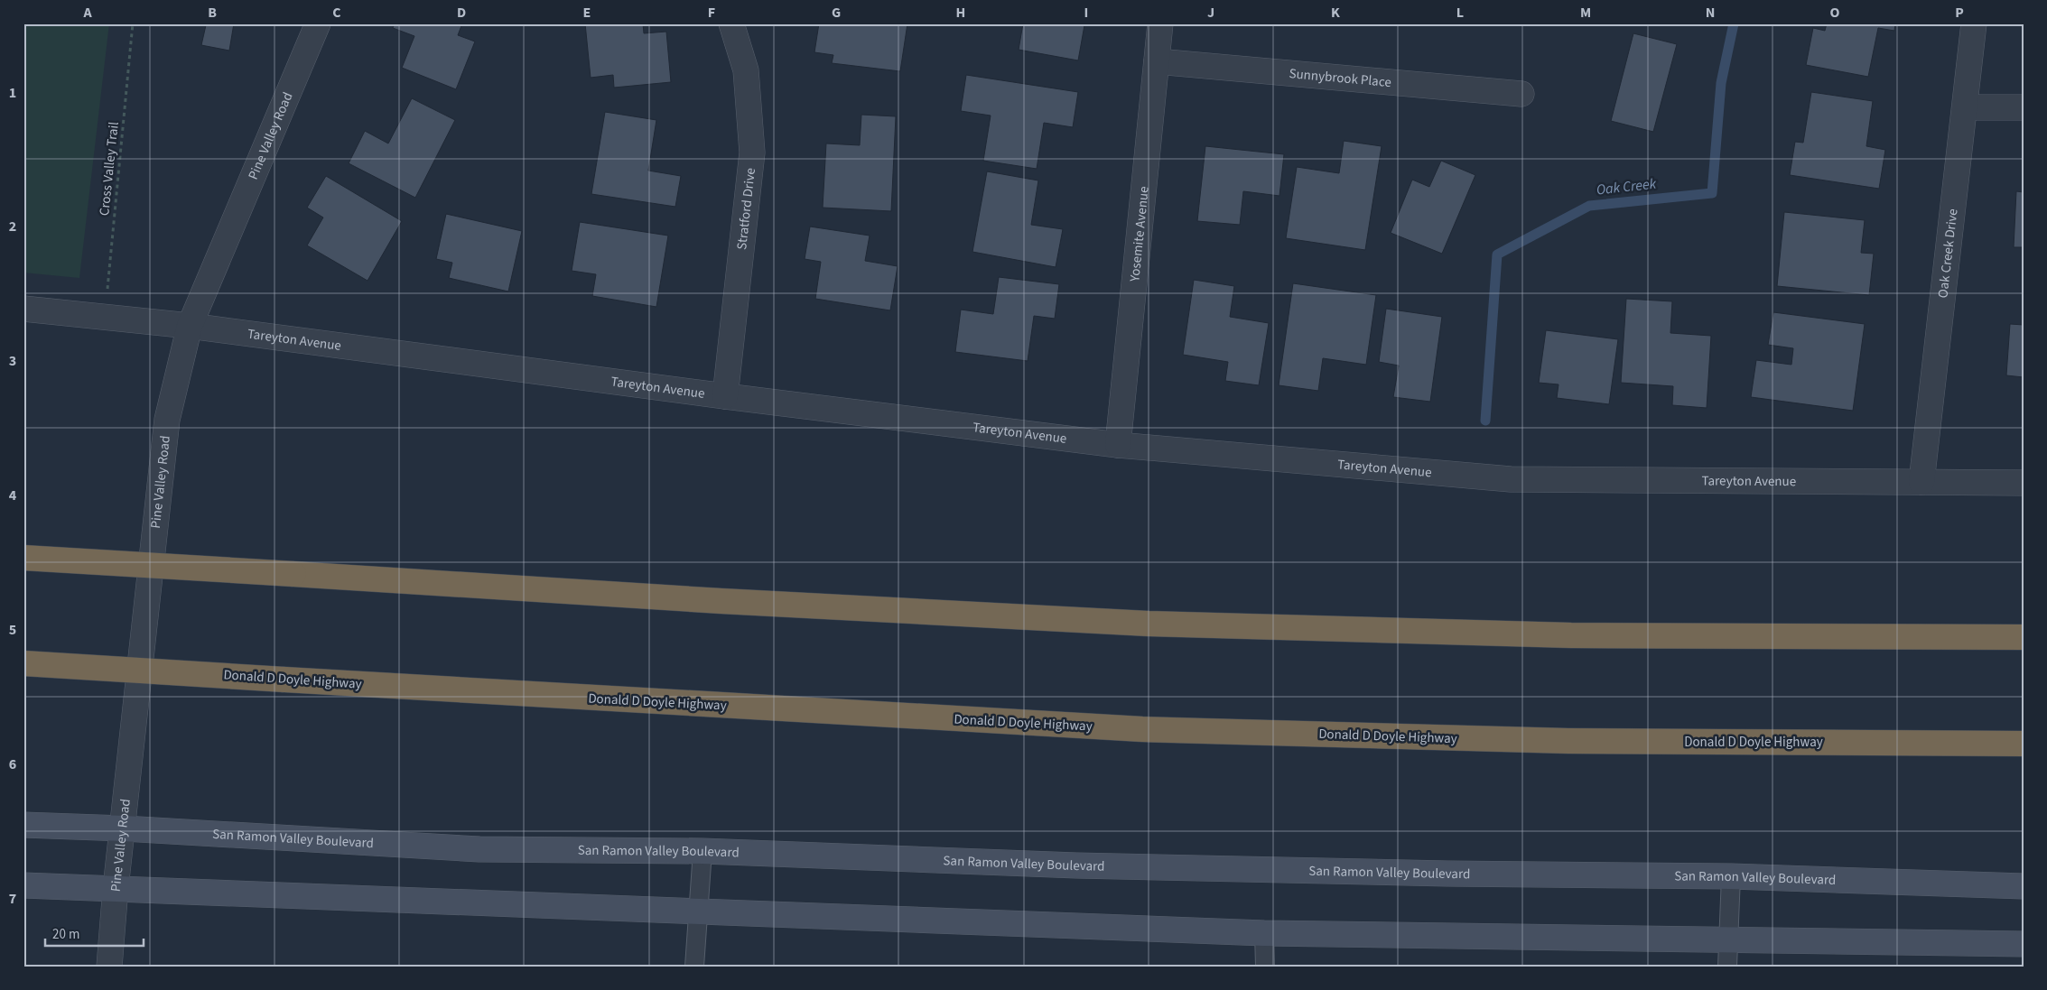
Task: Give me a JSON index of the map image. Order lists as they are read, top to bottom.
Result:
{
  "streets": {
    "highway": ["Donald D Doyle Highway"],
    "main road": ["San Ramon Valley Boulevard"],
    "street": [
      "Sunnybrook Place",
      "Pine Valley Road",
      "Stratford Drive",
      "Yosemite Avenue",
      "Oak Creek Drive",
      "Tareyton Avenue"
    ],
    "path": ["Cross Valley Trail"]
  },
  "crossings": [
    ["Sunnybrook Place", "Yosemite Avenue"],
    ["Pine Valley Road", "Tareyton Avenue"],
    ["Pine Valley Road", "San Ramon Valley Boulevard"],
    ["Cross Valley Trail", "Tareyton Avenue"],
    ["Stratford Drive", "Tareyton Avenue"],
    ["Yosemite Avenue", "Tareyton Avenue"],
    ["Oak Creek Drive", "Tareyton Avenue"]
  ],
  "water": ["Oak Creek"],
  "scale_bar": "20 m",
  "grid": {
    "columns": [
      "A",
      "B",
      "C",
      "D",
      "E",
      "F",
      "G",
      "H",
      "I",
      "J",
      "K",
      "L",
      "M",
      "N",
      "O",
      "P"
    ],
    "rows": [
      "1",
      "2",
      "3",
      "4",
      "5",
      "6",
      "7"
    ]
  }
}
